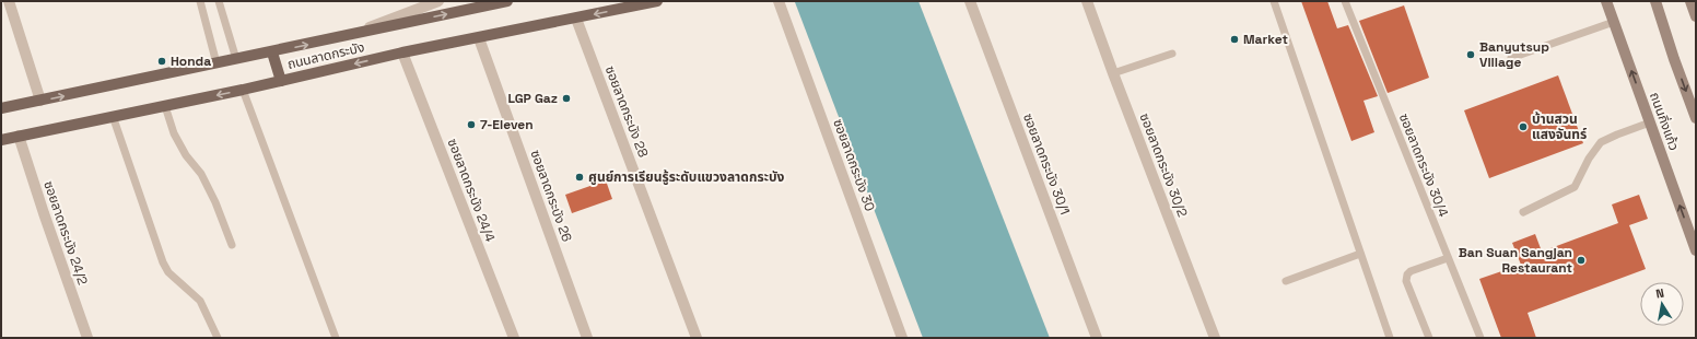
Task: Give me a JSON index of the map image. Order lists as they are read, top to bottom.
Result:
{
  "streets": {
    "main road": ["ถนนลาดกระบัง", "ถนนกิ่งแก้ว"],
    "street": [
      "ซอยลาดกระบัง 28",
      "ซอยลาดกระบัง 30/1",
      "ซอยลาดกระบัง 30",
      "ซอยลาดกระบัง 30/2",
      "ซอยลาดกระบัง 24/4",
      "ซอยลาดกระบัง 26",
      "ซอยลาดกระบัง 24/2"
    ],
    "lane": ["ซอยลาดกระบัง 30/4"]
  },
  "crossings": [
    ["ถนนลาดกระบัง", "ซอยลาดกระบัง 28"],
    ["ถนนลาดกระบัง", "ซอยลาดกระบัง 24/4"],
    ["ถนนลาดกระบัง", "ซอยลาดกระบัง 26"],
    ["ถนนลาดกระบัง", "ซอยลาดกระบัง 24/2"]
  ],
  "places": [
    "Market",
    "Banyutsup Village",
    "Honda",
    "LGP Gaz",
    "7-Eleven",
    "บ้านสวน แสงจันทร์",
    "ศูนย์การเรียนรู้ระดับแขวงลาดกระบัง",
    "Ban Suan Sangjan Restaurant"
  ],
  "north": "top"
}
